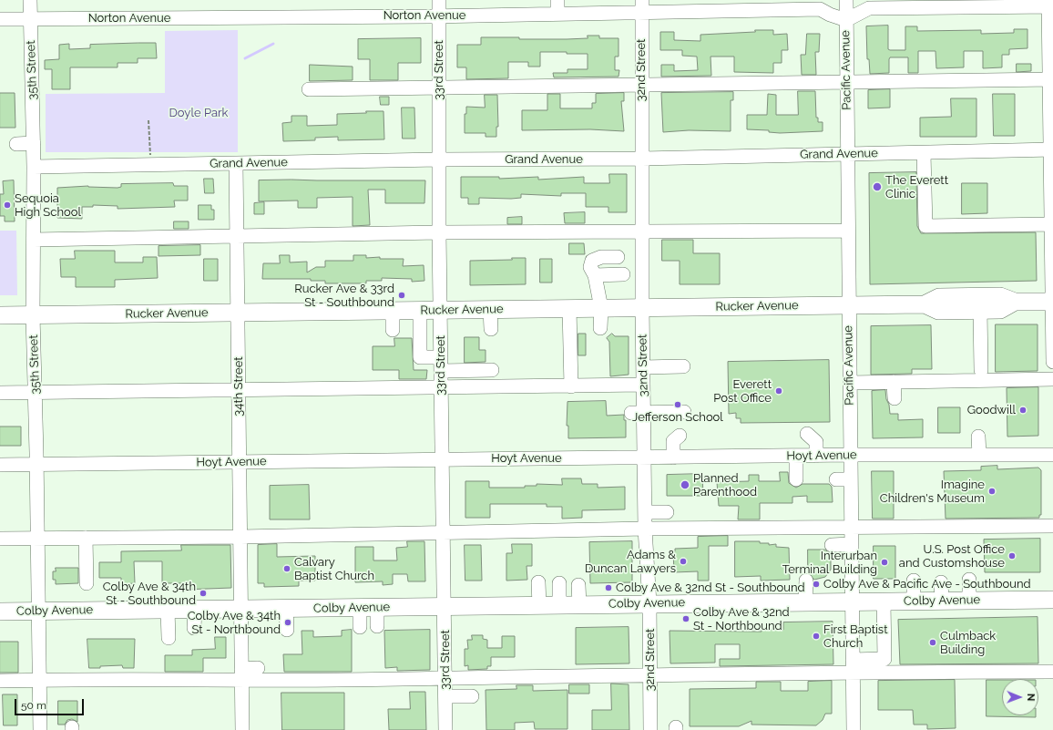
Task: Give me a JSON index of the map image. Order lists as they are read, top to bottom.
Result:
{
  "streets": {
    "main road": ["Rucker Avenue", "Colby Avenue"],
    "street": [
      "Norton Avenue",
      "35th Street",
      "33rd Street",
      "32nd Street",
      "Pacific Avenue",
      "Grand Avenue",
      "34th Street",
      "Hoyt Avenue"
    ]
  },
  "crossings": [
    ["Norton Avenue", "35th Street"],
    ["Norton Avenue", "33rd Street"],
    ["Norton Avenue", "32nd Street"],
    ["Norton Avenue", "Pacific Avenue"],
    ["35th Street", "Grand Avenue"],
    ["35th Street", "Rucker Avenue"],
    ["35th Street", "Hoyt Avenue"],
    ["35th Street", "Colby Avenue"],
    ["33rd Street", "Grand Avenue"],
    ["33rd Street", "Rucker Avenue"],
    ["33rd Street", "Hoyt Avenue"],
    ["33rd Street", "Colby Avenue"],
    ["32nd Street", "Grand Avenue"],
    ["32nd Street", "Rucker Avenue"],
    ["32nd Street", "Hoyt Avenue"],
    ["32nd Street", "Colby Avenue"],
    ["Pacific Avenue", "Grand Avenue"],
    ["Pacific Avenue", "Rucker Avenue"],
    ["Pacific Avenue", "Hoyt Avenue"],
    ["Pacific Avenue", "Colby Avenue"],
    ["Grand Avenue", "34th Street"],
    ["Rucker Avenue", "34th Street"],
    ["34th Street", "Hoyt Avenue"],
    ["34th Street", "Colby Avenue"]
  ],
  "parks": ["Doyle Park"],
  "places": [
    "The Everett Clinic",
    "Sequoia High School",
    "Rucker Ave & 33rd St - Southbound",
    "Everett Post Office",
    "Jefferson School",
    "Goodwill",
    "Planned Parenthood",
    "Imagine Children's Museum",
    "U.S. Post Office and Customshouse",
    "Adams & Duncan Lawyers",
    "Interurban Terminal Building",
    "Calvary Baptist Church",
    "Colby Ave & Pacific Ave - Southbound",
    "Colby Ave & 32nd St - Southbound",
    "Colby Ave & 34th St - Southbound",
    "Colby Ave & 32nd St - Northbound",
    "Colby Ave & 34th St - Northbound",
    "First Baptist Church",
    "Culmback Building"
  ],
  "scale_bar": "50 m",
  "north": "right"
}
